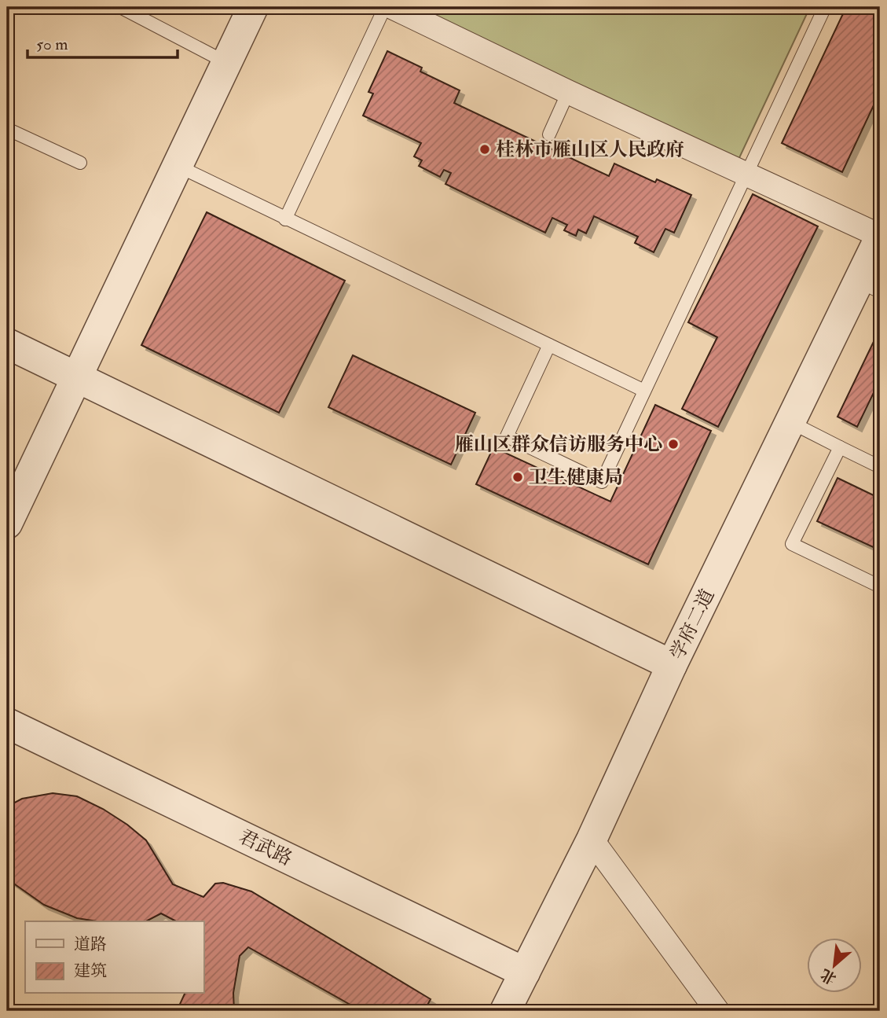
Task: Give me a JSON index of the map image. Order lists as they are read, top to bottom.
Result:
{
  "streets": {
    "street": ["学府二道", "君武路"]
  },
  "crossings": [
    ["学府二道", "君武路"]
  ],
  "places": ["桂林市雁山区人民政府", "雁山区群众信访服务中心", "卫生健康局"],
  "legend": ["道路", "建筑"],
  "scale_bar": "50 m",
  "north": "bottom left"
}
